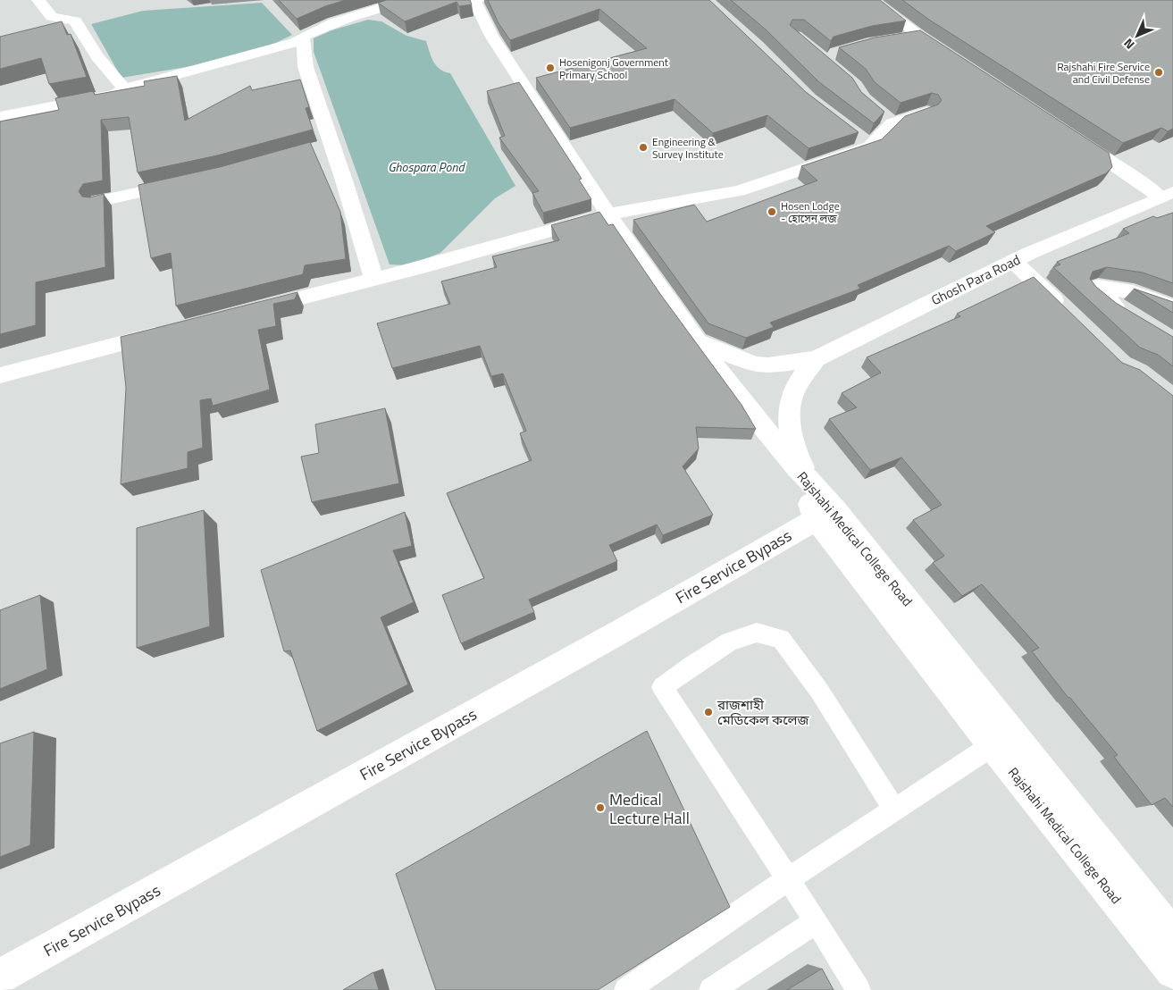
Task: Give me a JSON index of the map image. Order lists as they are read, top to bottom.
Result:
{
  "streets": {
    "street": ["Ghosh Para Road", "Rajshahi Medical College Road", "Fire Service Bypass"]
  },
  "crossings": [
    ["Ghosh Para Road", "Rajshahi Medical College Road"],
    ["Rajshahi Medical College Road", "Fire Service Bypass"]
  ],
  "water": ["Ghospara Pond"],
  "places": [
    "Hosenigonj Government Primary School",
    "Rajshahi Fire Service and Civil Defense",
    "Engineering & Survey Institute",
    "Hosen Lodge - হোসেন লজ",
    "রাজশাহী মেডিকেল কলেজ",
    "Medical Lecture Hall"
  ],
  "north": "bottom left"
}
